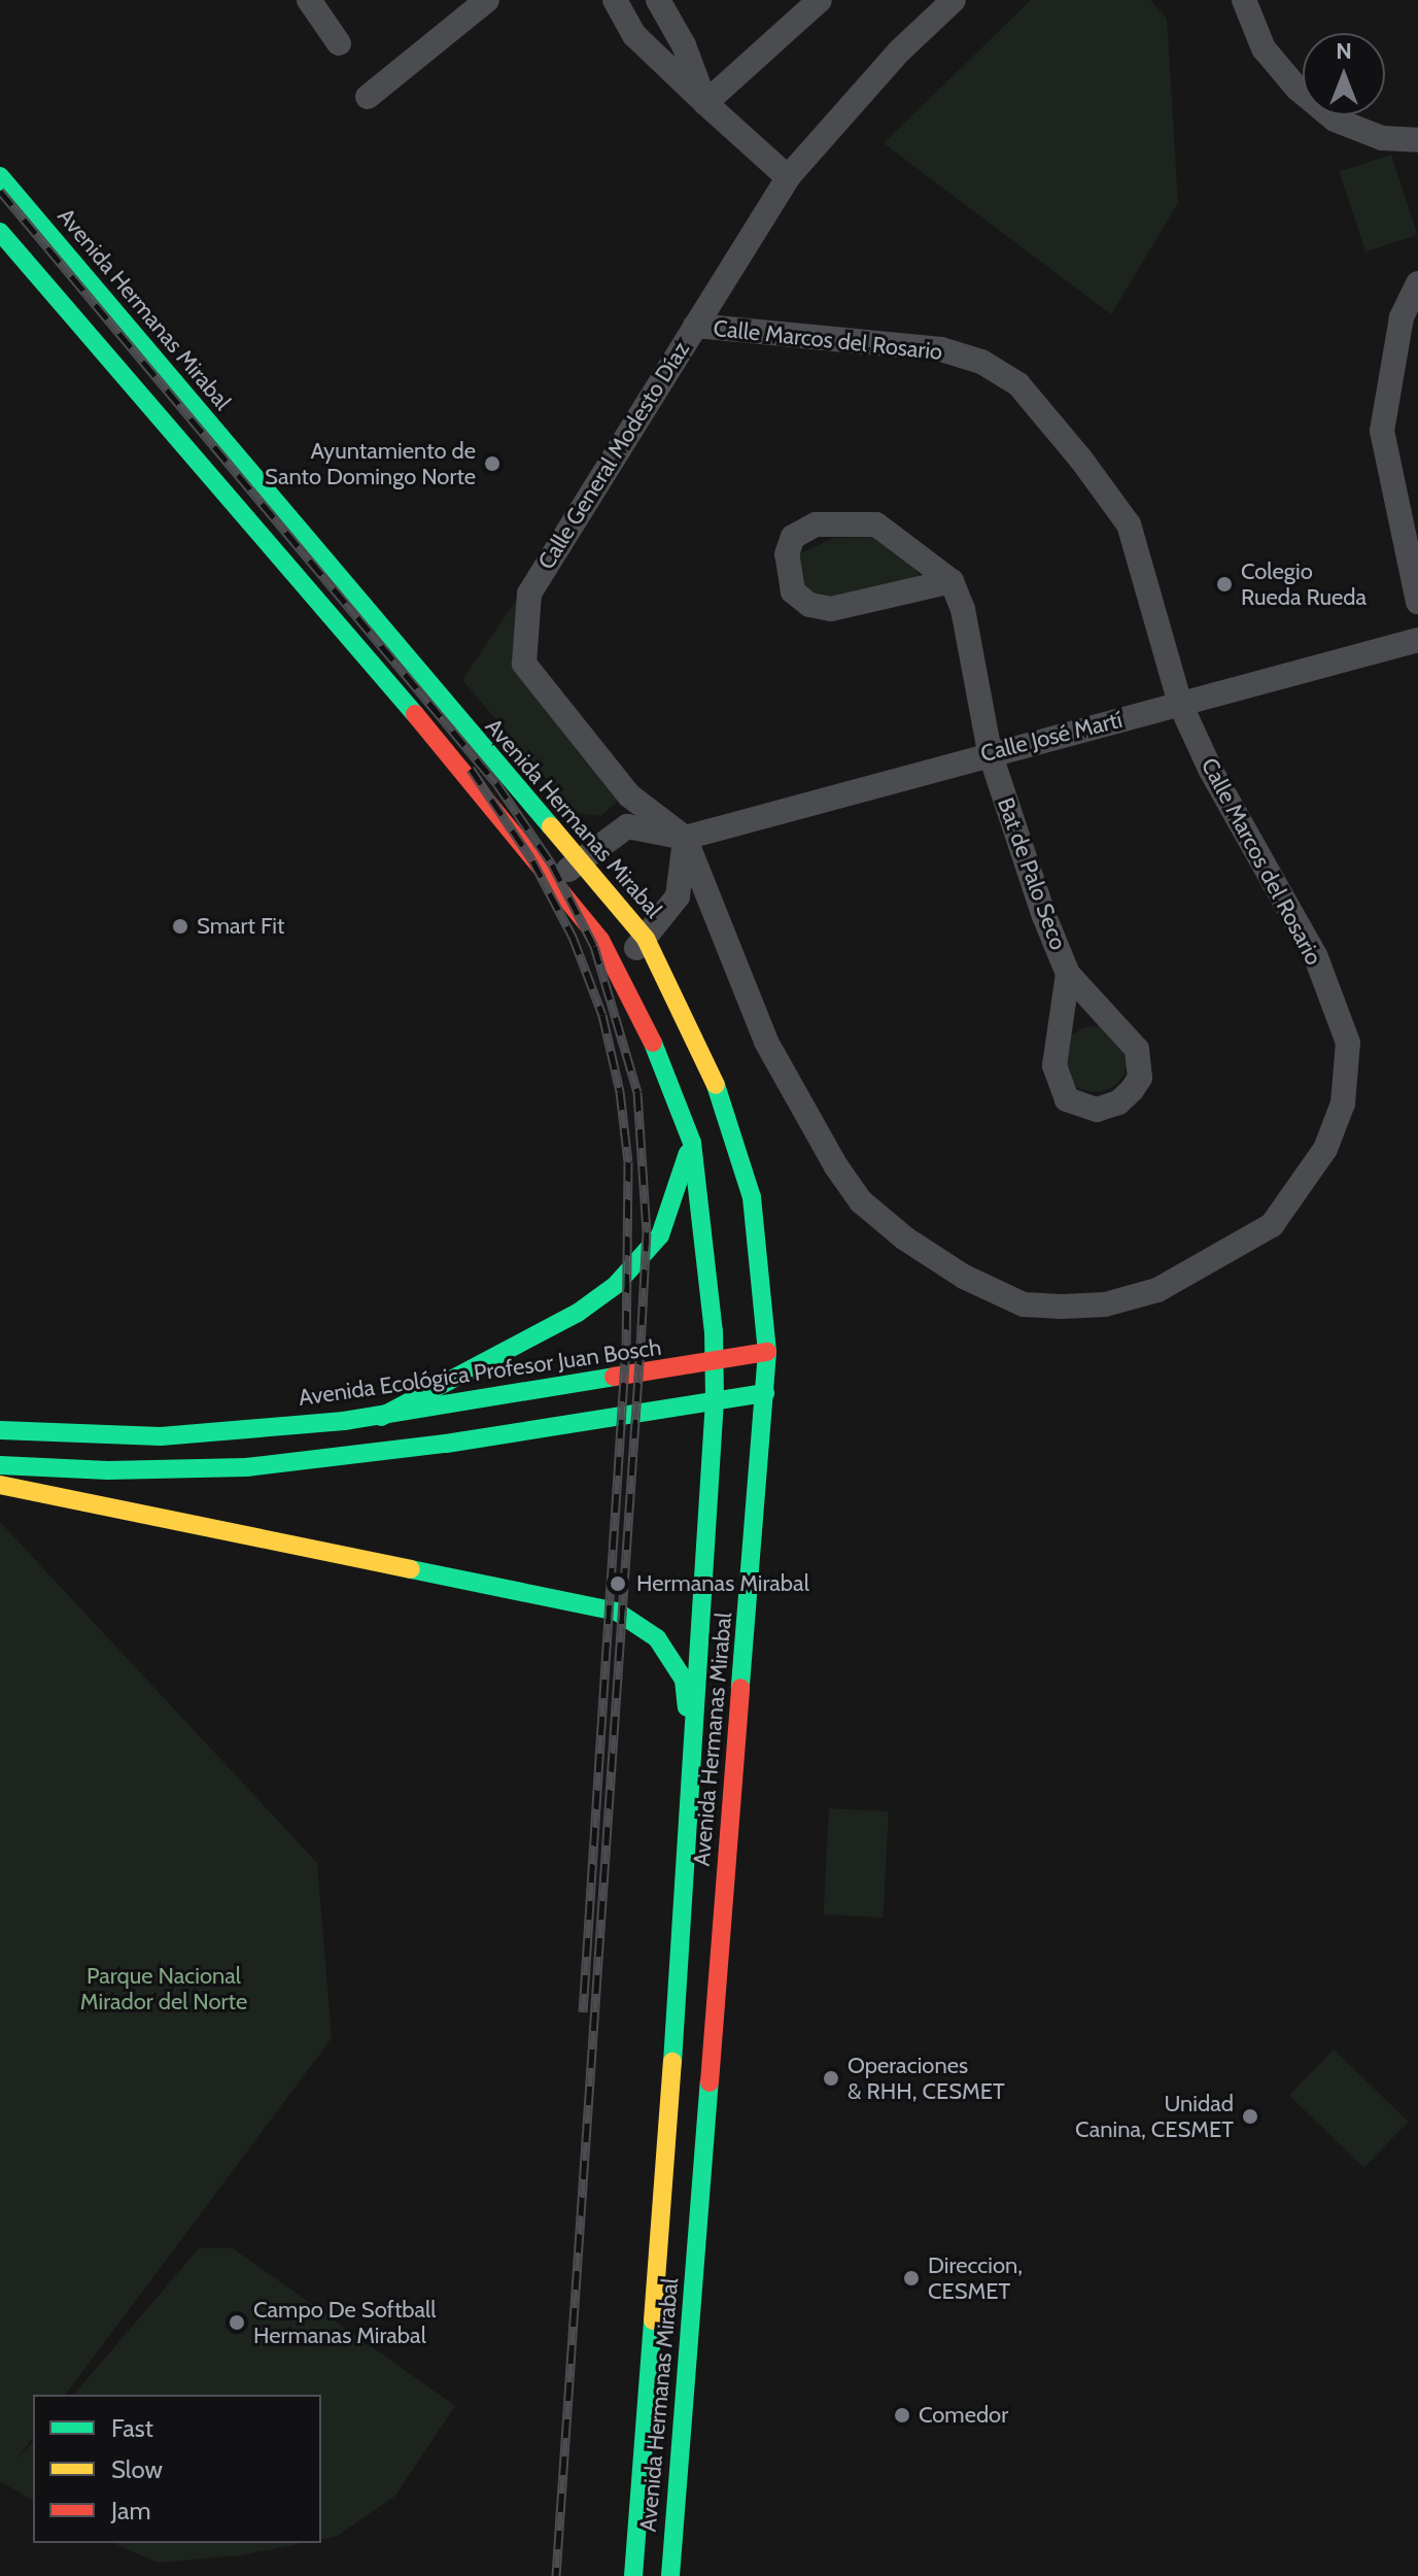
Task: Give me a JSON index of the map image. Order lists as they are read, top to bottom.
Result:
{
  "streets": {
    "main road": ["Avenida Hermanas Mirabal", "Avenida Ecológica Profesor Juan Bosch"],
    "street": [
      "Calle Marcos del Rosario",
      "Calle General Modesto Díaz",
      "Calle José Martí",
      "Bat de Palo Seco"
    ]
  },
  "crossings": [
    ["Avenida Hermanas Mirabal", "Avenida Ecológica Profesor Juan Bosch"],
    ["Calle Marcos del Rosario", "Calle General Modesto Díaz"],
    ["Calle Marcos del Rosario", "Calle José Martí"],
    ["Calle General Modesto Díaz", "Calle José Martí"],
    ["Calle José Martí", "Bat de Palo Seco"]
  ],
  "parks": ["Parque Nacional Mirador del Norte"],
  "places": [
    "Ayuntamiento de Santo Domingo Norte",
    "Colegio Rueda Rueda",
    "Smart Fit",
    "Hermanas Mirabal",
    "Operaciones & RHH, CESMET",
    "Unidad Canina, CESMET",
    "Direccion, CESMET",
    "Campo De Softball Hermanas Mirabal",
    "Comedor"
  ],
  "legend": ["Fast", "Slow", "Jam"],
  "north": "top"
}
